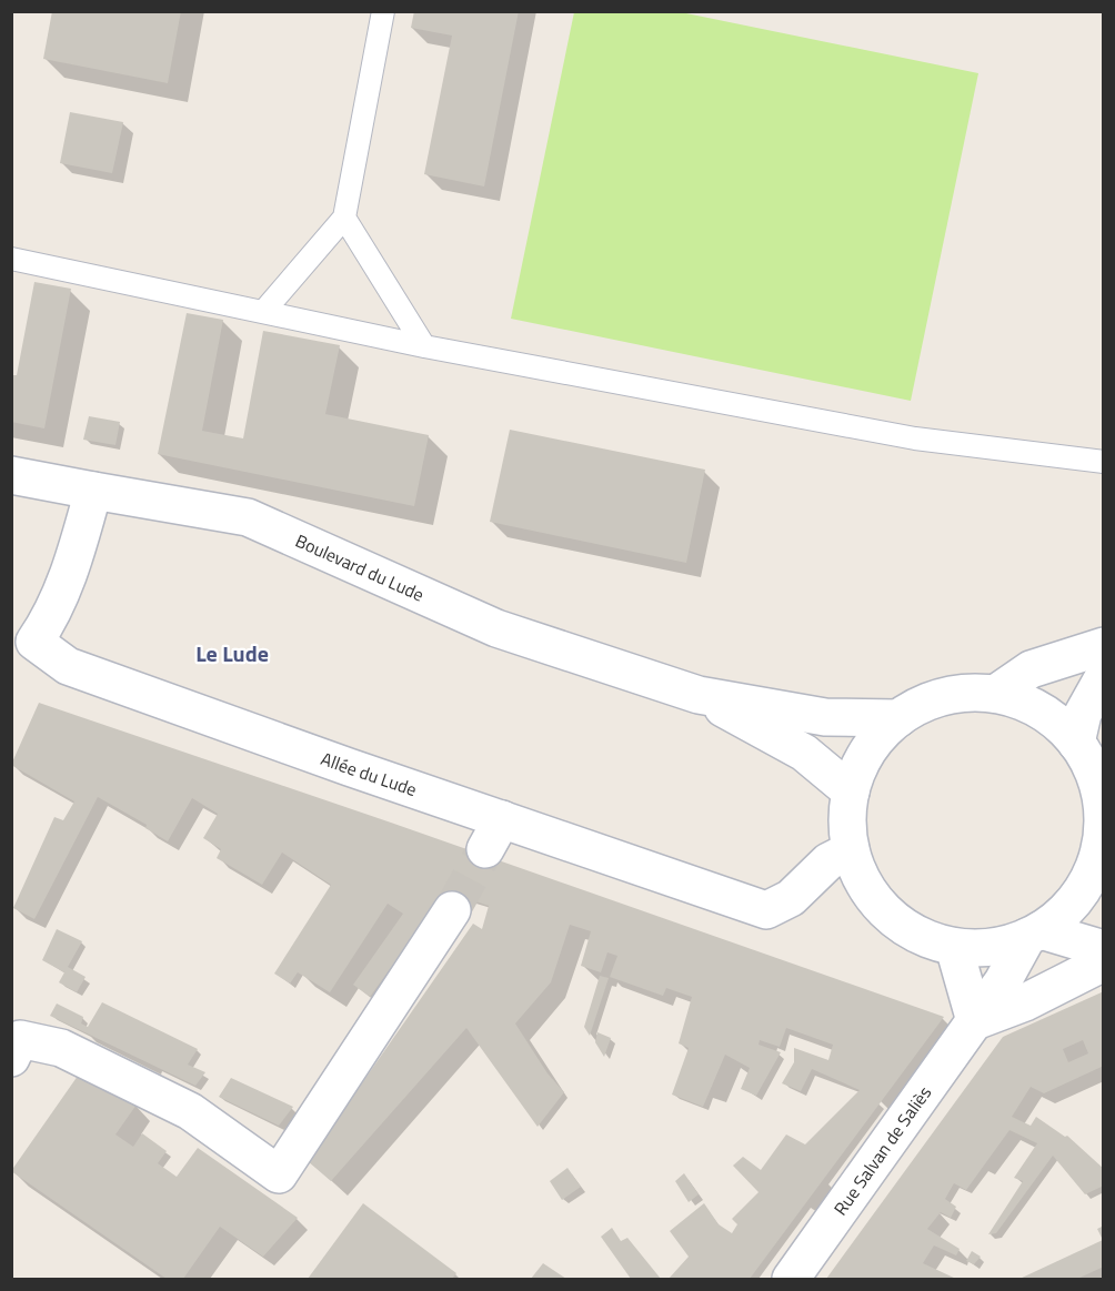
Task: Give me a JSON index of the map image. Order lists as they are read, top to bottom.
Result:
{
  "streets": {
    "street": ["Boulevard du Lude", "Allée du Lude", "Rue Salvan de Saliès"]
  },
  "crossings": [
    ["Boulevard du Lude", "Allée du Lude"]
  ],
  "districts": ["Le Lude"]
}
